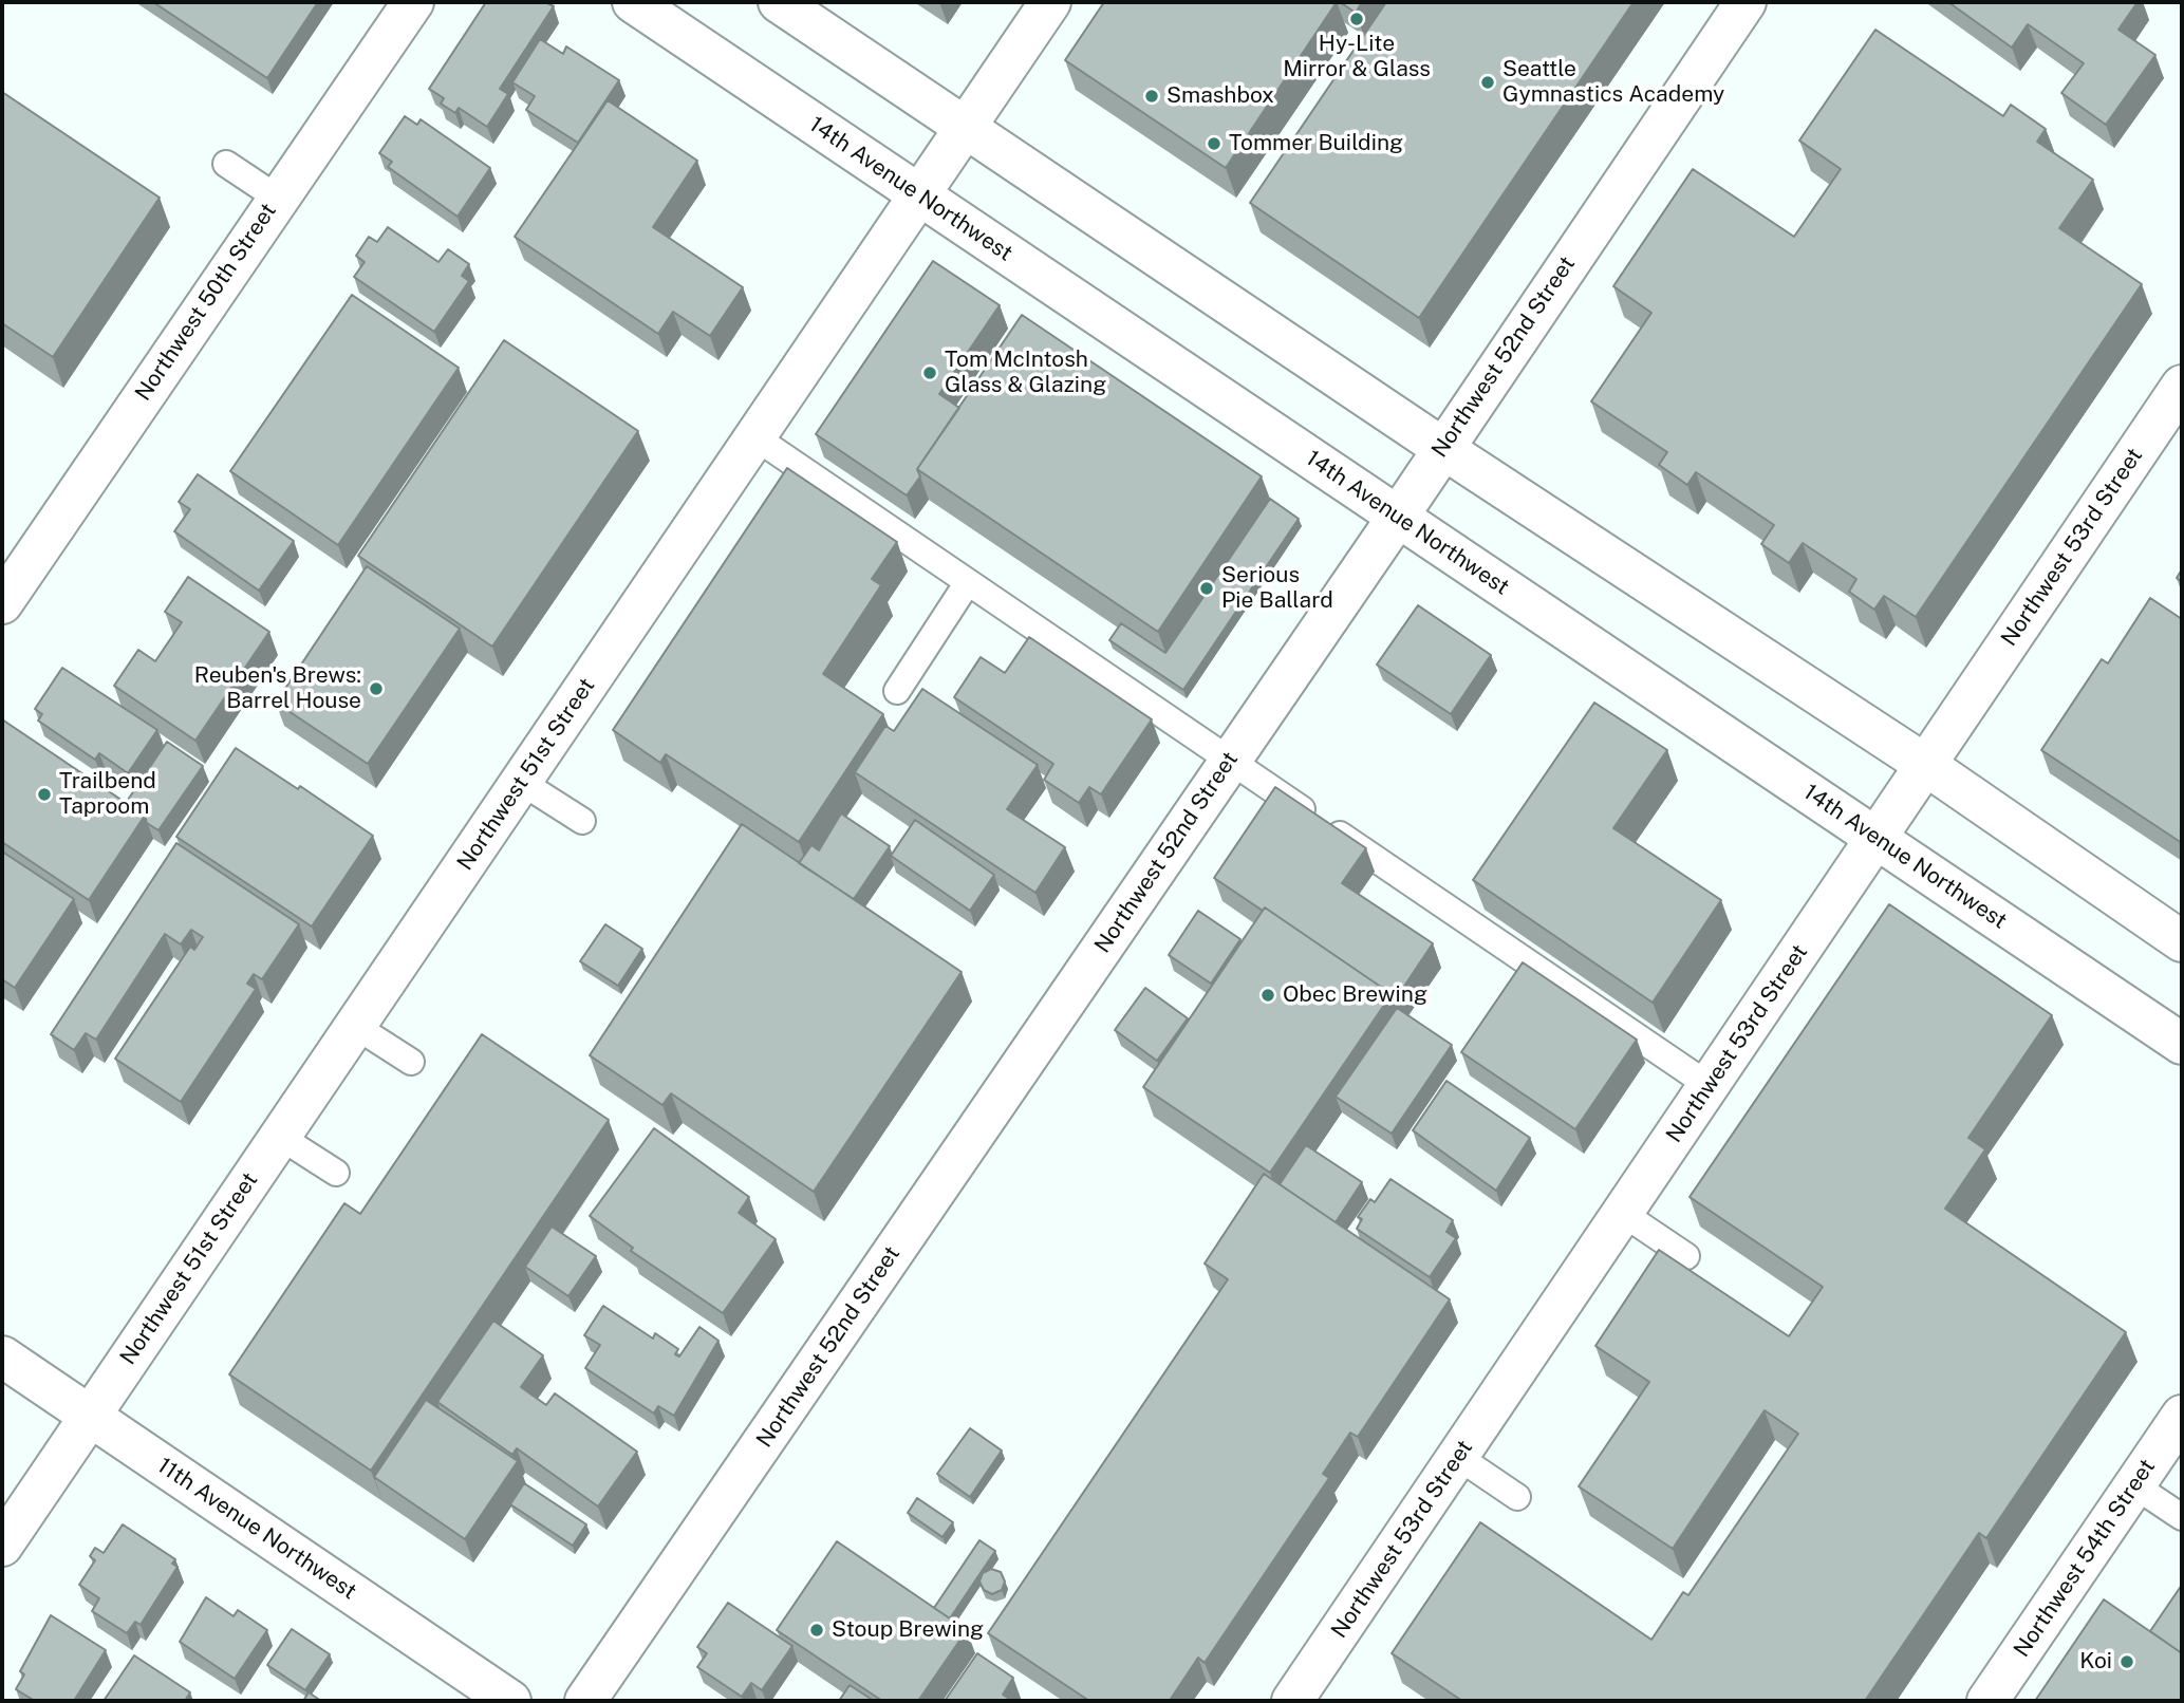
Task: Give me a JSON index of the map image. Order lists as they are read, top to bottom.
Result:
{
  "streets": {
    "street": [
      "14th Avenue Northwest",
      "Northwest 50th Street",
      "Northwest 52nd Street",
      "Northwest 53rd Street",
      "Northwest 51st Street",
      "11th Avenue Northwest",
      "Northwest 54th Street"
    ]
  },
  "crossings": [
    ["14th Avenue Northwest", "Northwest 52nd Street"],
    ["14th Avenue Northwest", "Northwest 53rd Street"],
    ["14th Avenue Northwest", "Northwest 51st Street"],
    ["Northwest 51st Street", "11th Avenue Northwest"]
  ],
  "places": [
    "Hy-Lite Mirror & Glass",
    "Seattle Gymnastics Academy",
    "Smashbox",
    "Tommer Building",
    "Tom McIntosh Glass & Glazing",
    "Serious Pie Ballard",
    "Reuben's Brews: Barrel House",
    "Trailbend Taproom",
    "Obec Brewing",
    "Stoup Brewing",
    "Koi"
  ]
}
